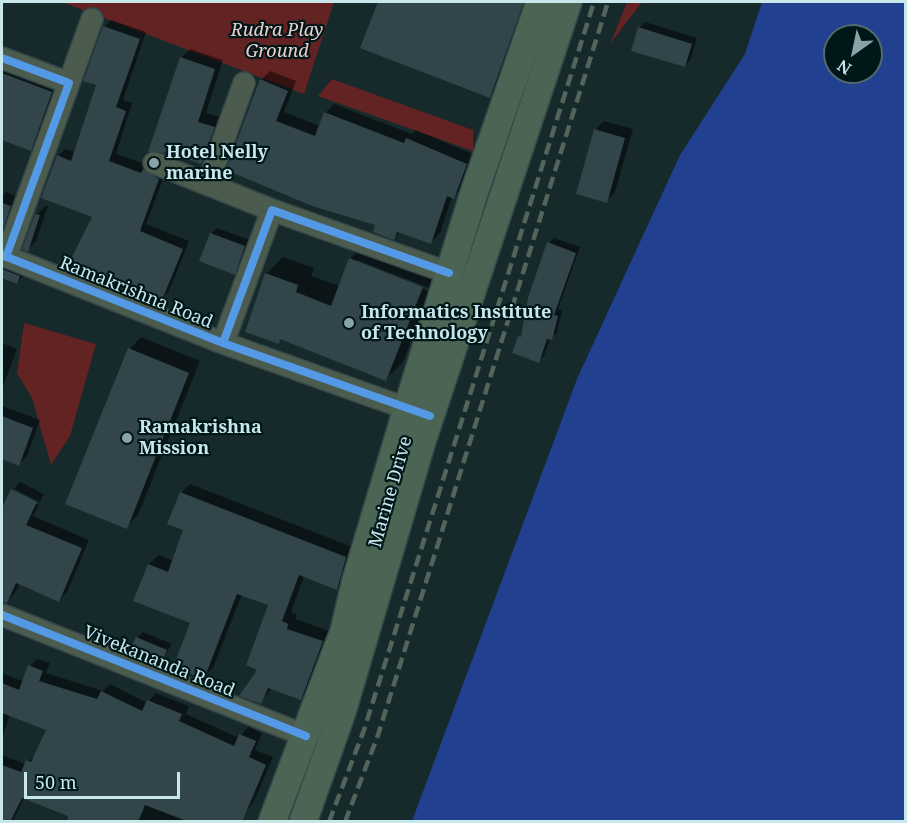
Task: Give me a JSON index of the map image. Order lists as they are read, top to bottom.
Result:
{
  "streets": {
    "main road": ["Marine Drive"],
    "street": ["Ramakrishna Road", "Vivekananda Road"]
  },
  "crossings": [
    ["Ramakrishna Road", "Marine Drive"],
    ["Marine Drive", "Vivekananda Road"]
  ],
  "parks": ["Rudra Play Ground"],
  "places": ["Hotel Nelly marine", "Informatics Institute of Technology", "Ramakrishna Mission"],
  "scale_bar": "50 m",
  "north": "bottom left"
}
